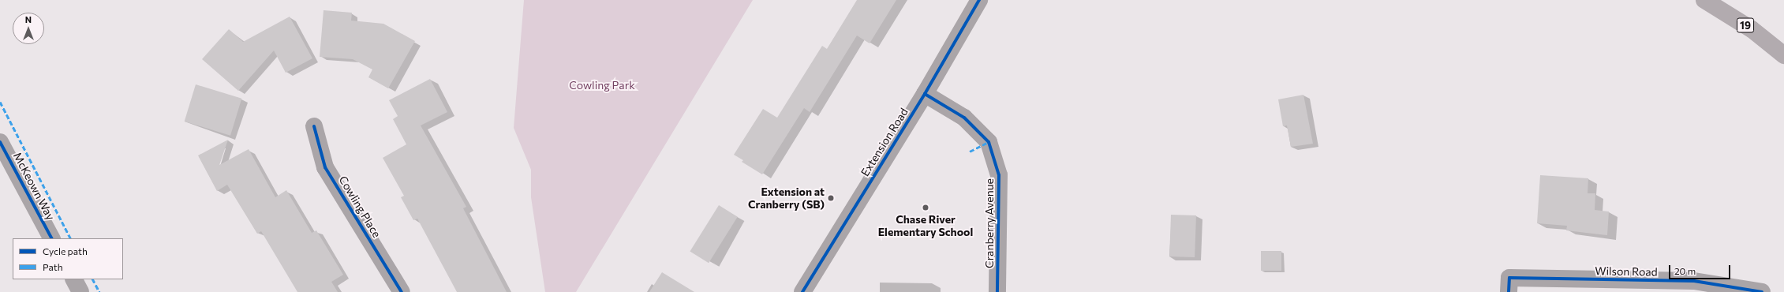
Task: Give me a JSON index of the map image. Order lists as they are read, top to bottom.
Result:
{
  "streets": {
    "highway": ["19"],
    "street": [
      "Extension Road",
      "McKeown Way",
      "Cowling Place",
      "Cranberry Avenue",
      "Wilson Road"
    ]
  },
  "crossings": [
    ["Extension Road", "Cranberry Avenue"]
  ],
  "parks": ["Cowling Park"],
  "places": ["Extension at Cranberry (SB)", "Chase River Elementary School"],
  "legend": ["Cycle path", "Path"],
  "scale_bar": "20 m",
  "north": "top"
}
